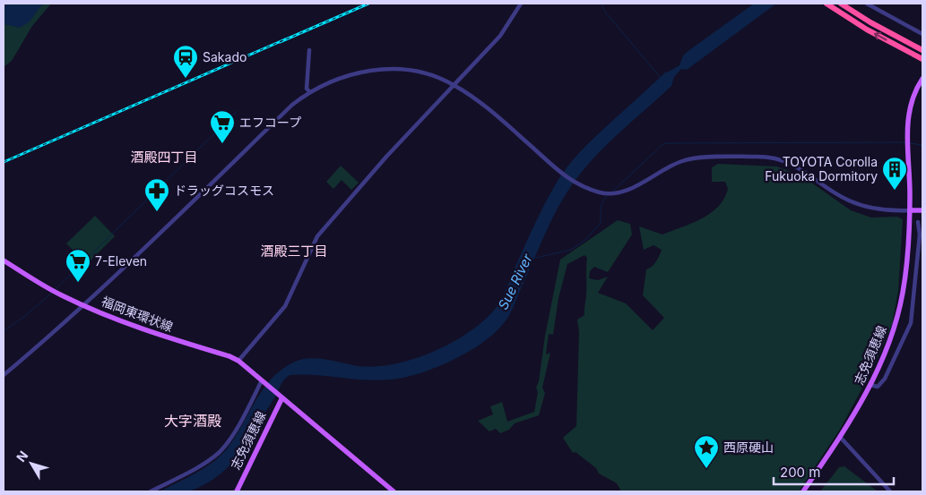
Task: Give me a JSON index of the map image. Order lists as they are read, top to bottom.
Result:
{
  "streets": {
    "main road": ["福岡東環状線", "志免須恵線"]
  },
  "crossings": [
    ["福岡東環状線", "志免須恵線"]
  ],
  "districts": ["酒殿四丁目", "酒殿三丁目", "大字酒殿"],
  "water": ["Sue River"],
  "places": {
    "station": ["Sakado"],
    "supermarket": ["エフコープ", "7-Eleven"],
    "building": ["TOYOTA Corolla Fukuoka Dormitory"],
    "pharmacy": ["ドラッグコスモス"],
    "place": ["西原硬山"]
  },
  "scale_bar": "200 m",
  "north": "top left"
}
